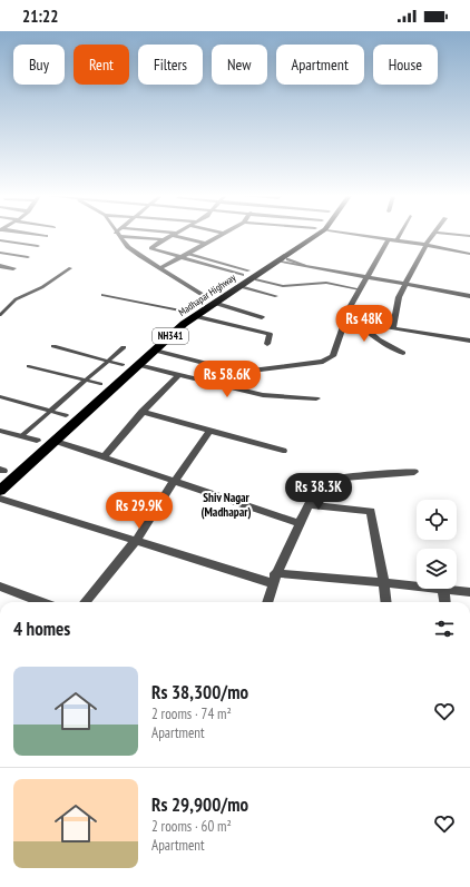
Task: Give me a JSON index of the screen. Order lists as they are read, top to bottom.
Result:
{
  "streets": {
    "highway": ["Madhapar Highway", "NH341"]
  },
  "districts": ["Shiv Nagar (Madhapar)"],
  "page": {
    "status": "21:22",
    "chip": [
      "Buy",
      "Rent",
      "Filters",
      "New",
      "Apartment",
      "House"
    ],
    "price": [
      "Rs 48K",
      "Rs 58.6K",
      "Rs 38.3K",
      "Rs 29.9K"
    ],
    "heading": "4 homes",
    "list": [
      {
        "name": "Rs 38,300/mo",
        "note": "2 rooms · 74 m² · Apartment"
      },
      {
        "name": "Rs 29,900/mo",
        "note": "2 rooms · 60 m² · Apartment"
      }
    ]
  }
}
